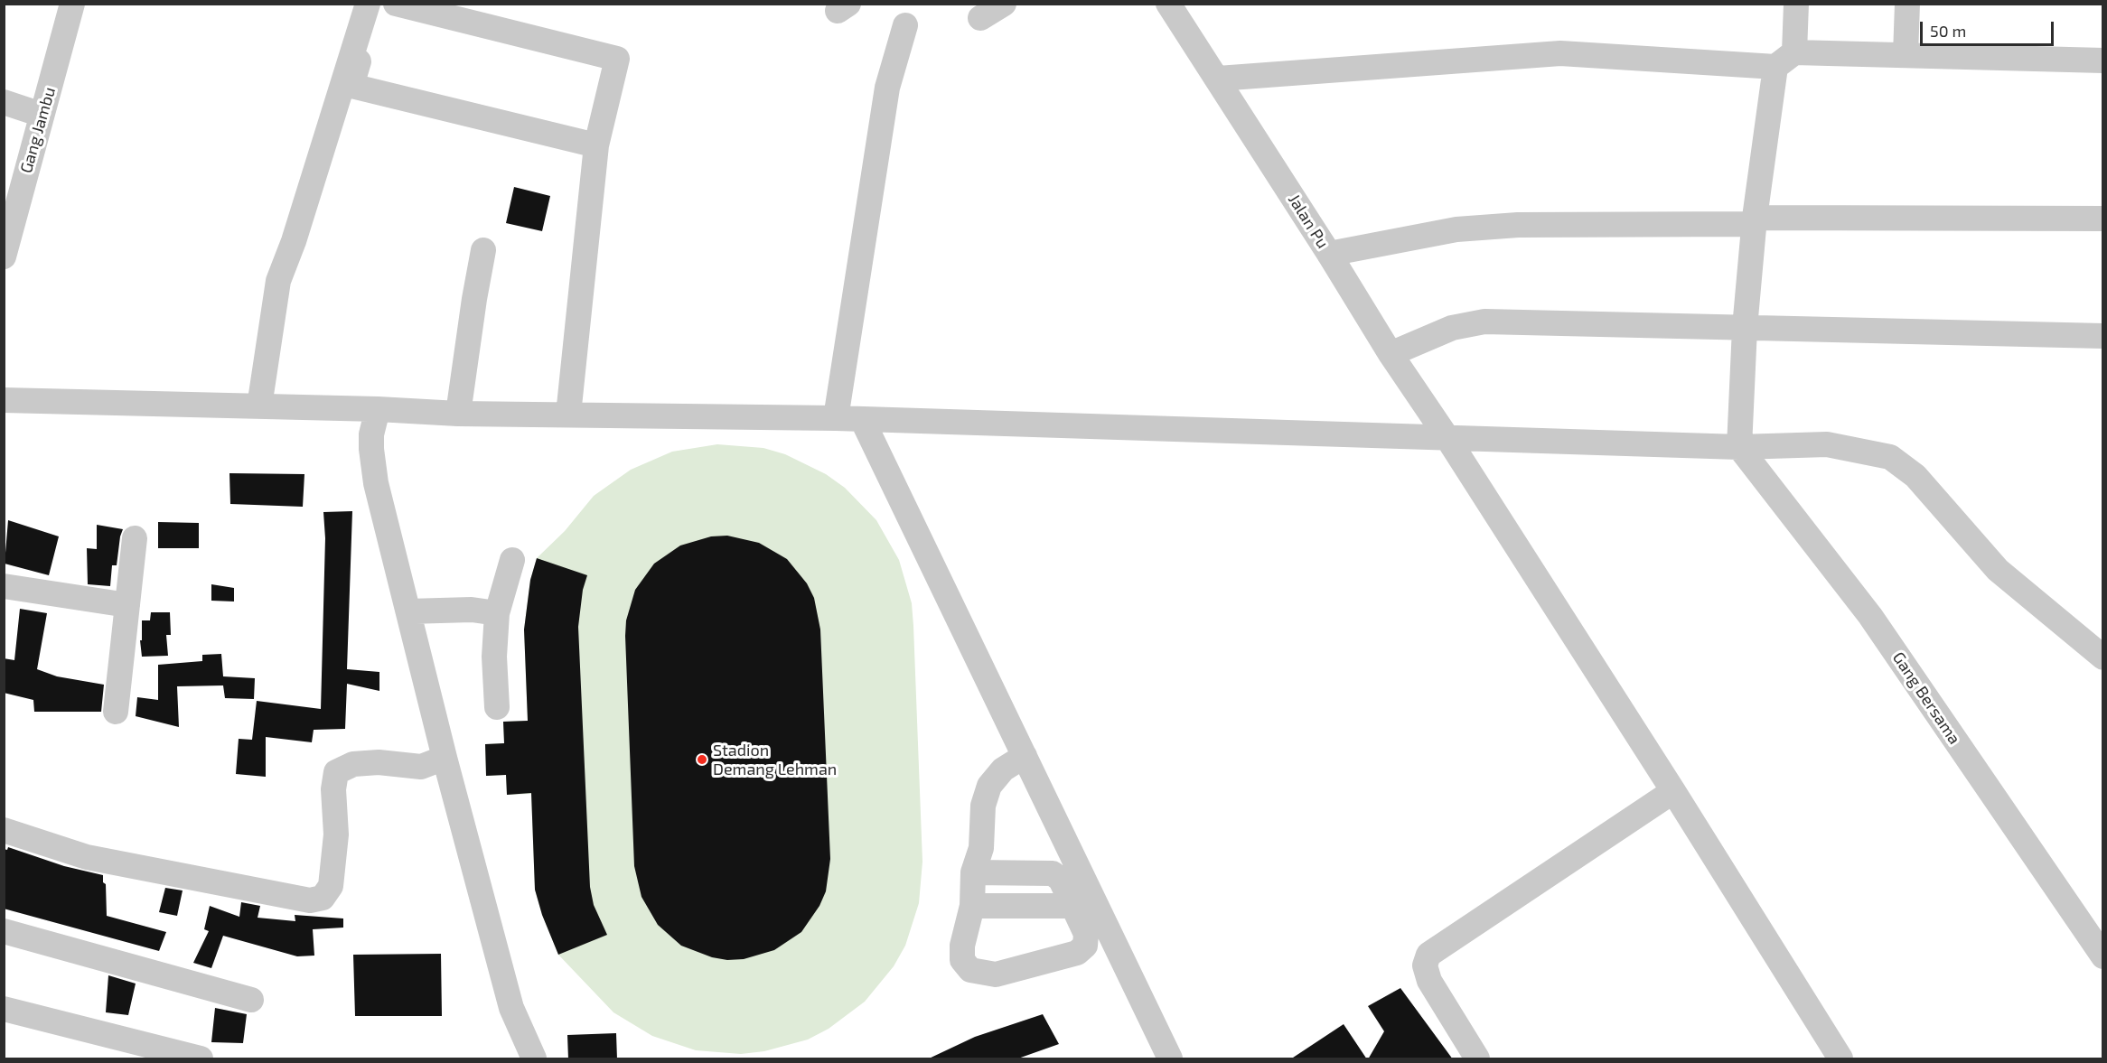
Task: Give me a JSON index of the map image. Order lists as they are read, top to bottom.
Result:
{
  "streets": {
    "street": ["Gang Jambu", "Jalan Pu", "Gang Bersama"]
  },
  "places": ["Stadion Demang Lehman"],
  "scale_bar": "50 m"
}
